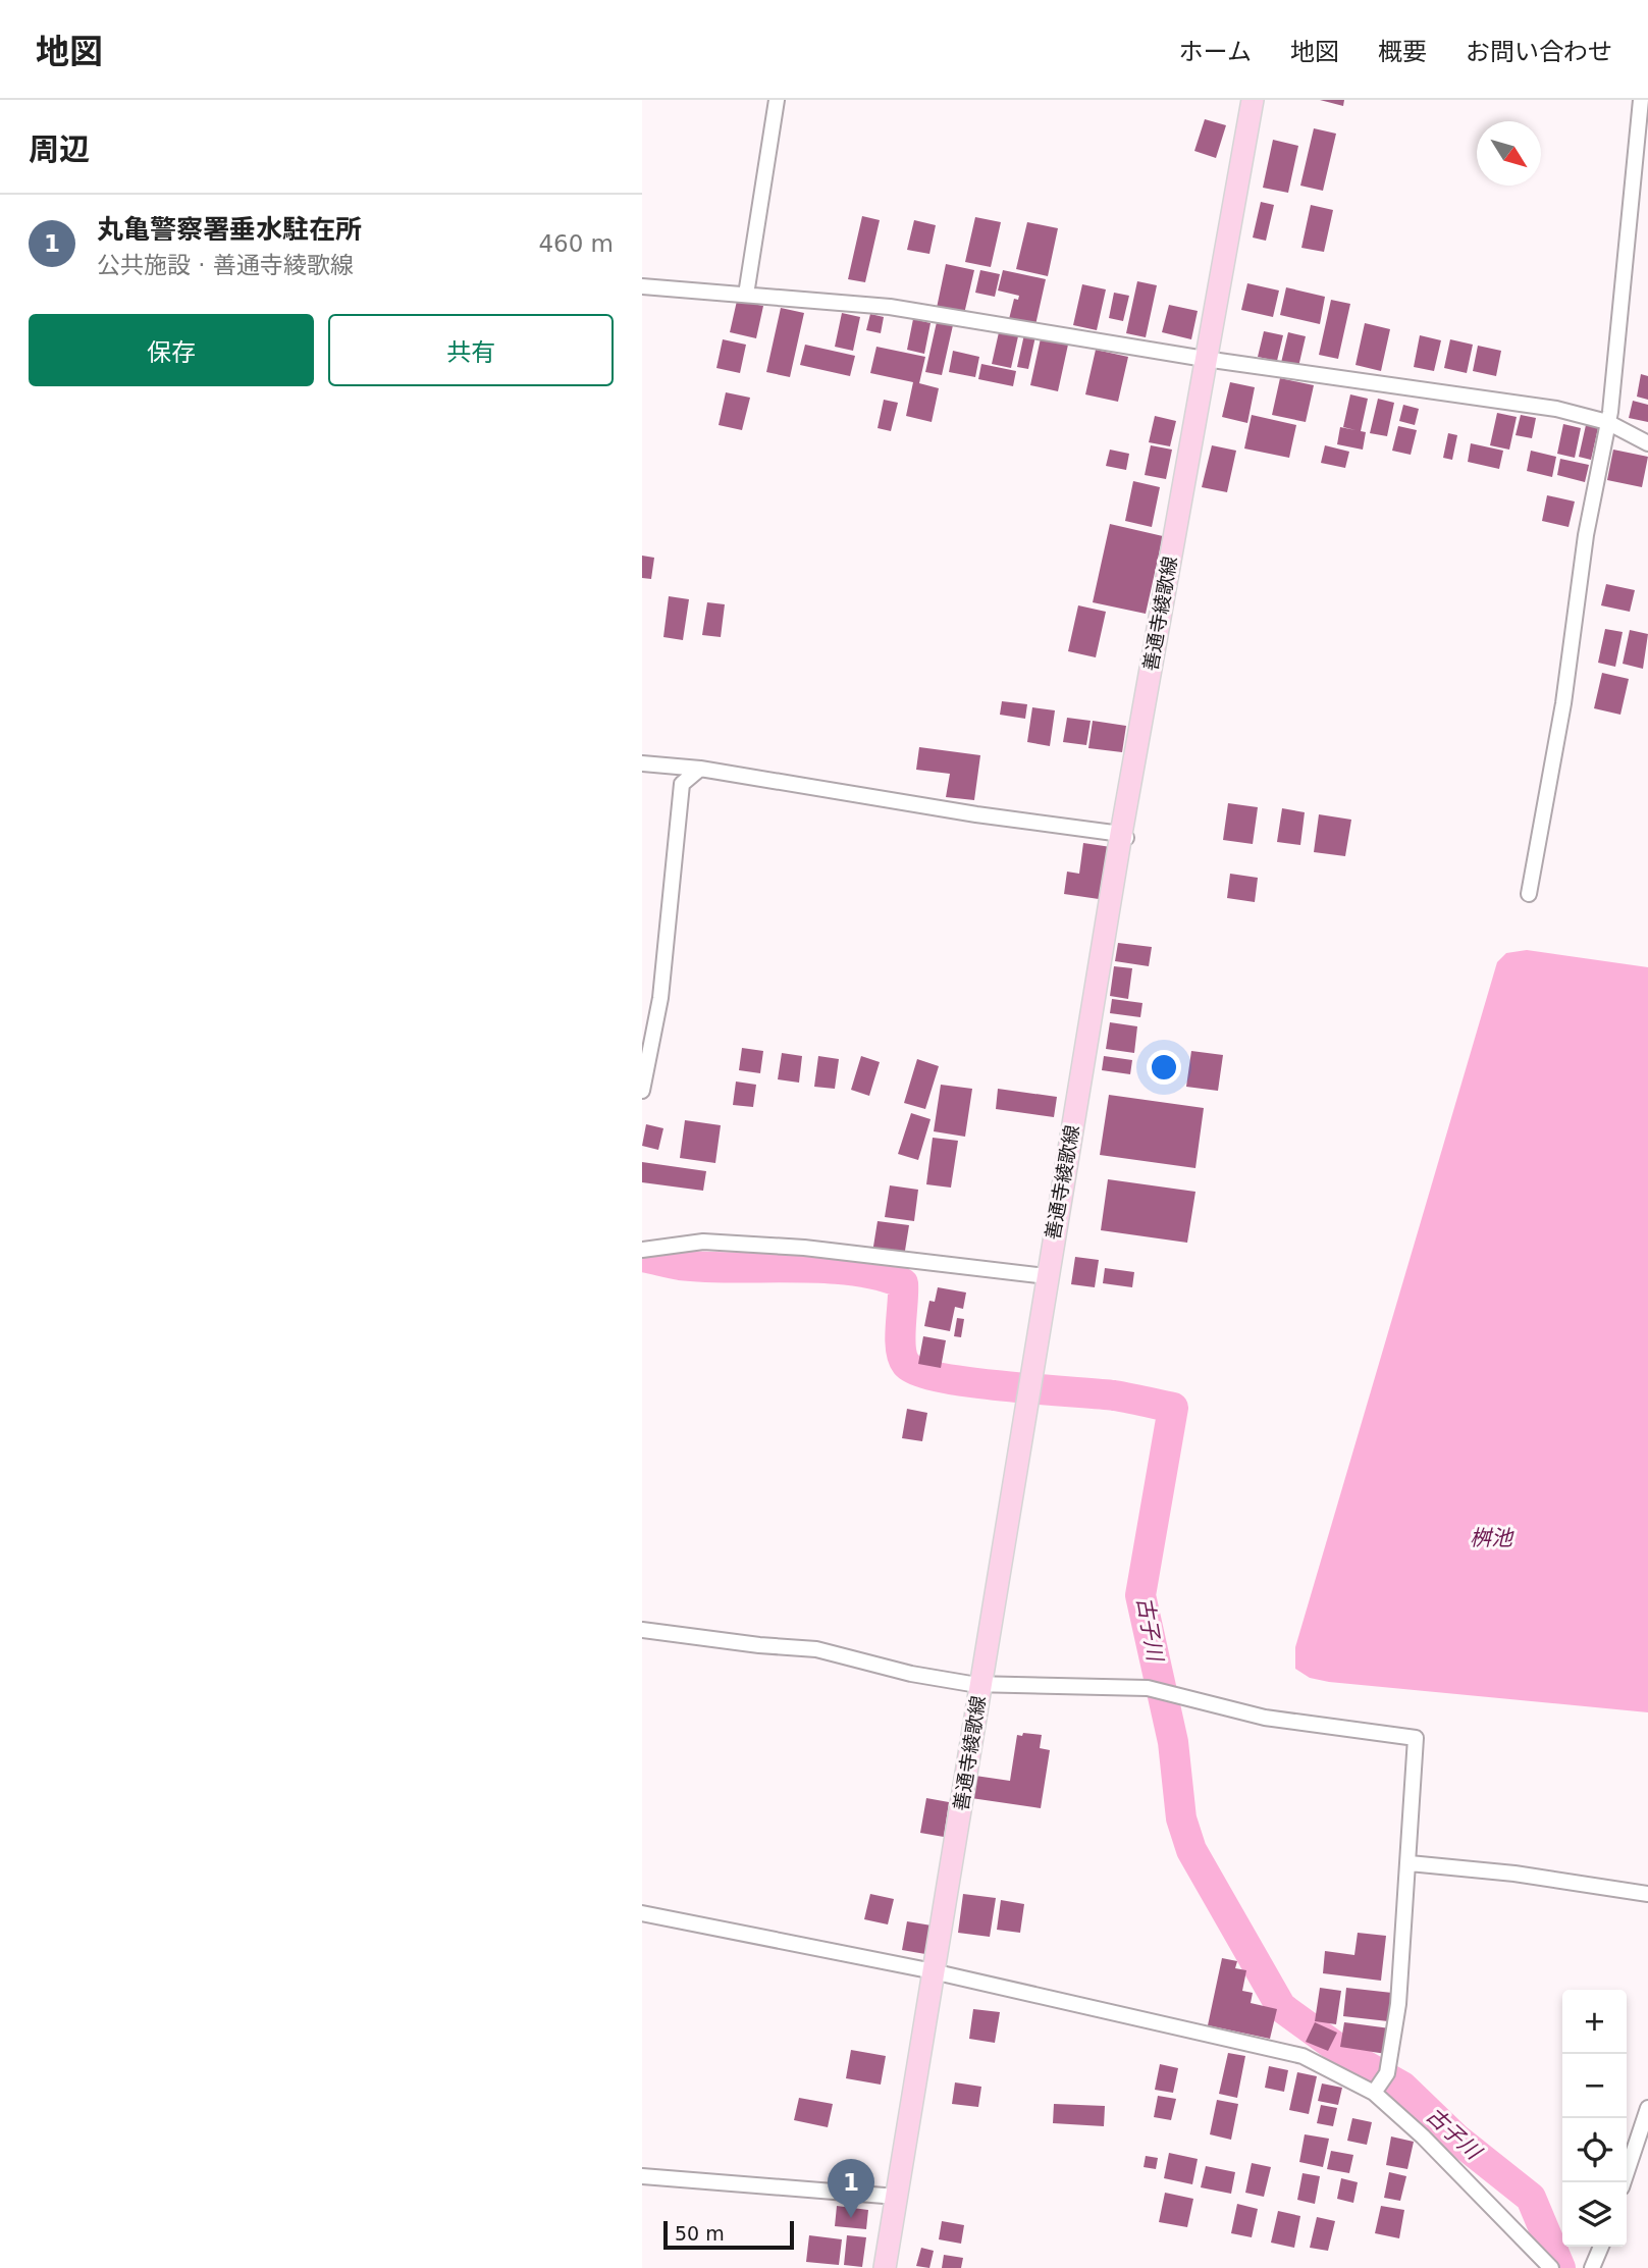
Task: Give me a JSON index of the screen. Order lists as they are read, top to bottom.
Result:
{
  "streets": {
    "main road": ["善通寺綾歌線"]
  },
  "water": ["桝池", "古子川"],
  "scale_bar": "50 m",
  "north": "bottom right",
  "page": {
    "header": "地図",
    "nav": [
      "ホーム",
      "地図",
      "概要",
      "お問い合わせ"
    ],
    "heading": "周辺",
    "list": [
      {
        "mark": "1",
        "name": "丸亀警察署垂水駐在所",
        "note": "公共施設 · 善通寺綾歌線",
        "value": "460 m"
      }
    ],
    "buttons": ["保存", "共有"],
    "map_buttons": ["+", "−"],
    "pins": "1",
    "scale": "50 m"
  }
}
